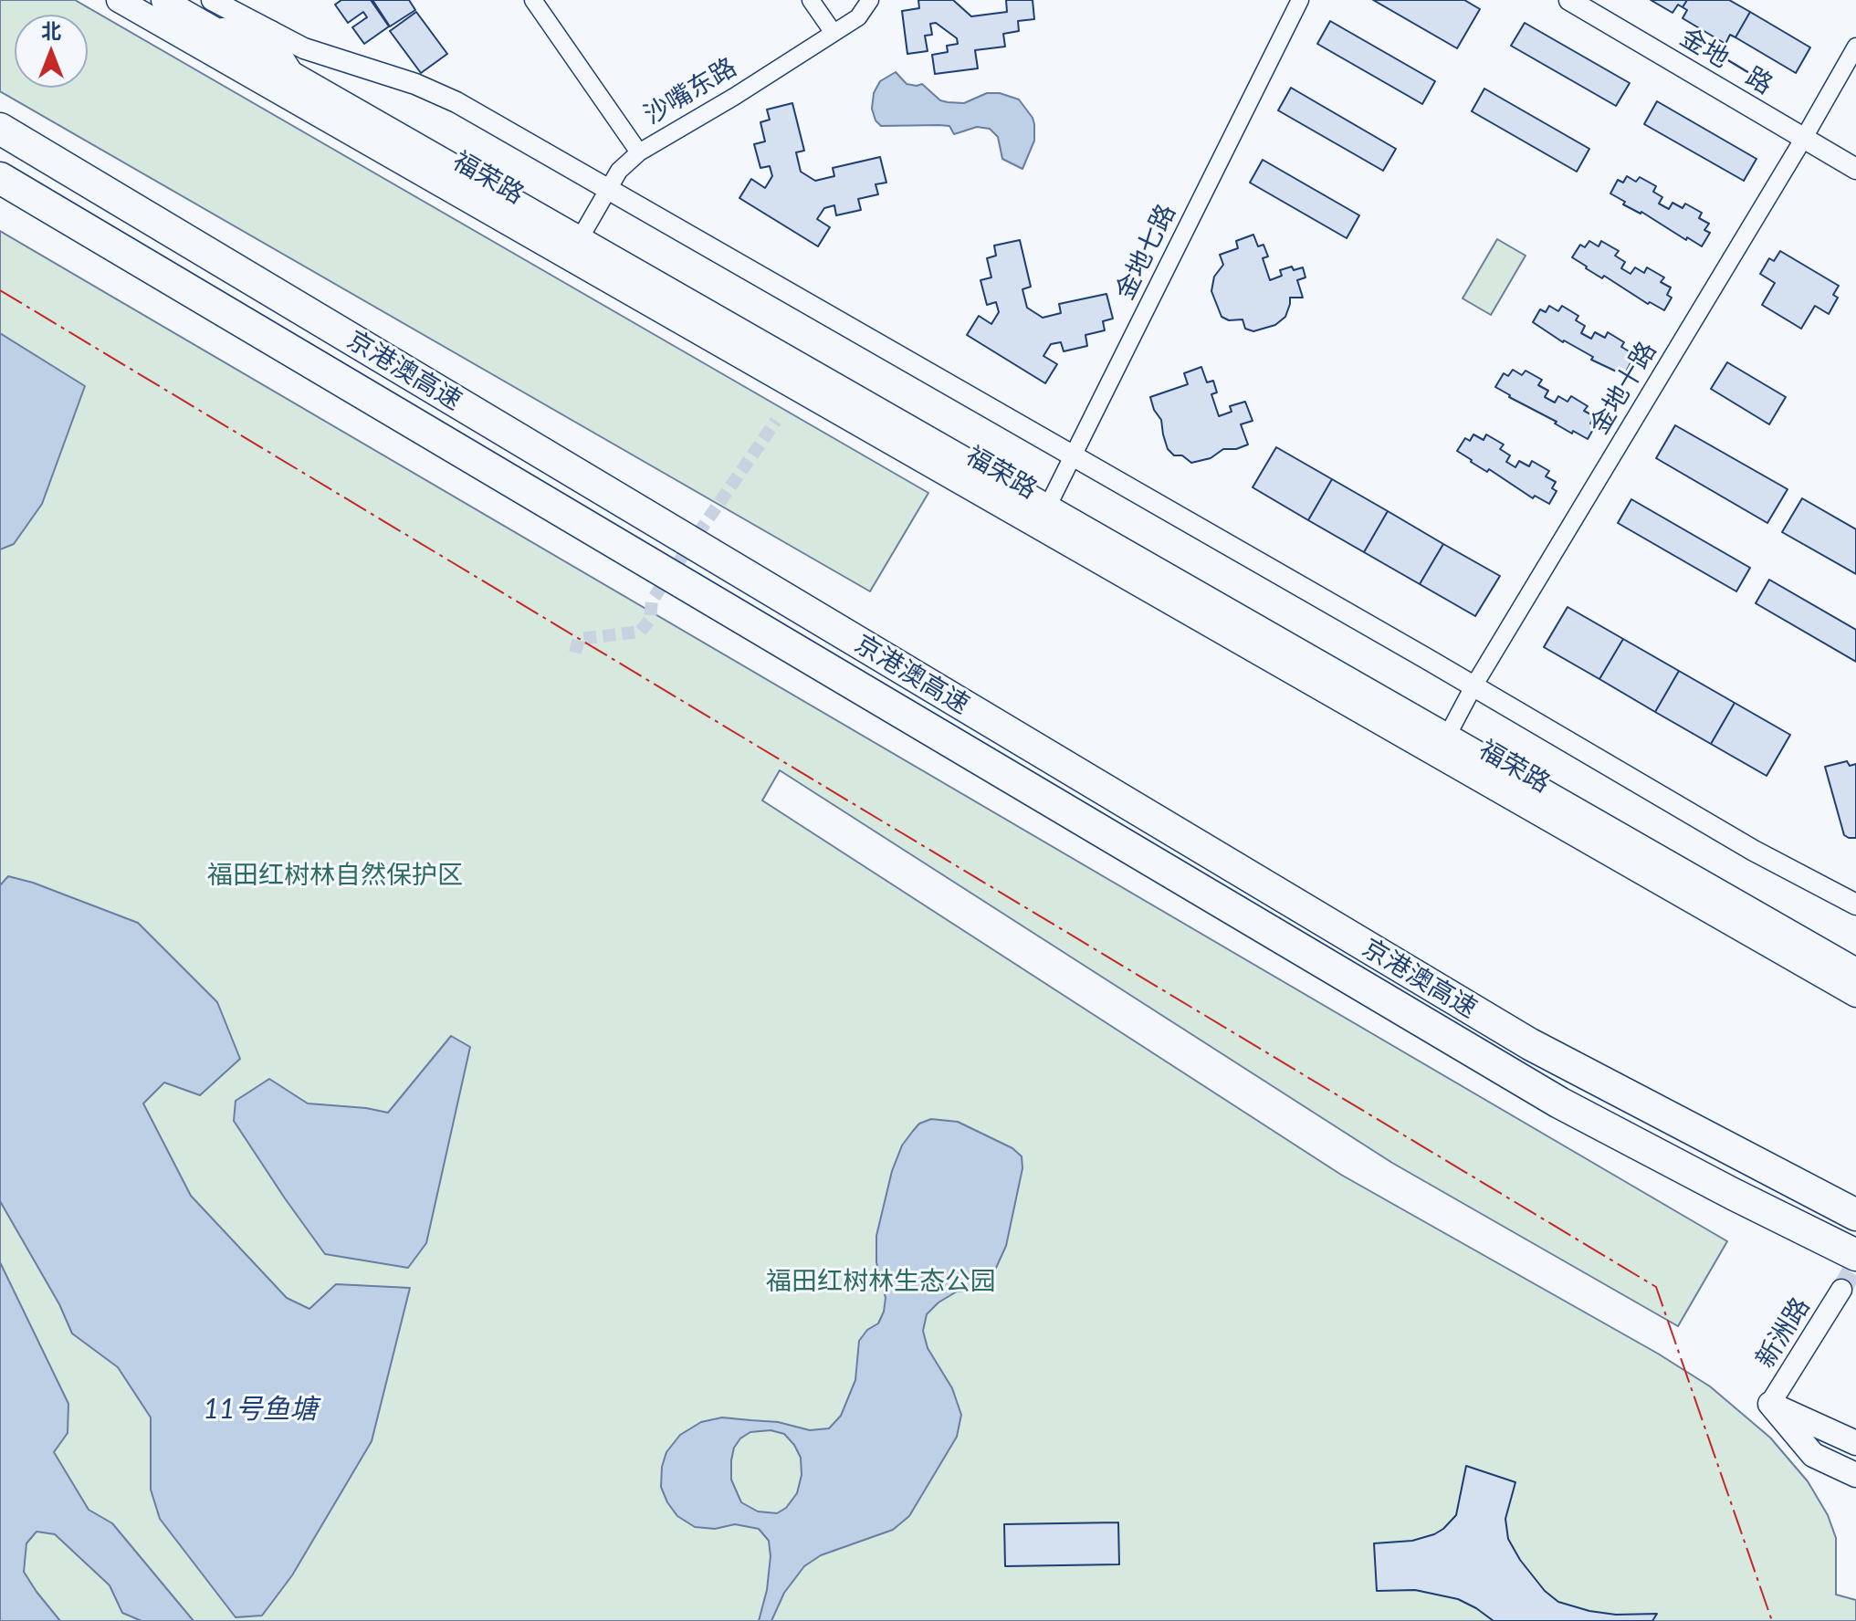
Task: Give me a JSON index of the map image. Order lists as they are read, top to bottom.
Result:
{
  "streets": {
    "highway": ["京港澳高速"],
    "main road": ["福荣路"],
    "street": [
      "金地一路",
      "沙嘴东路",
      "金地七路",
      "金地十路",
      "新洲路"
    ]
  },
  "crossings": [
    ["金地一路", "金地十路"],
    ["沙嘴东路", "福荣路"],
    ["福荣路", "金地七路"],
    ["福荣路", "金地十路"]
  ],
  "water": ["11号鱼塘"],
  "parks": ["福田红树林自然保护区", "福田红树林生态公园"],
  "north": "top"
}
